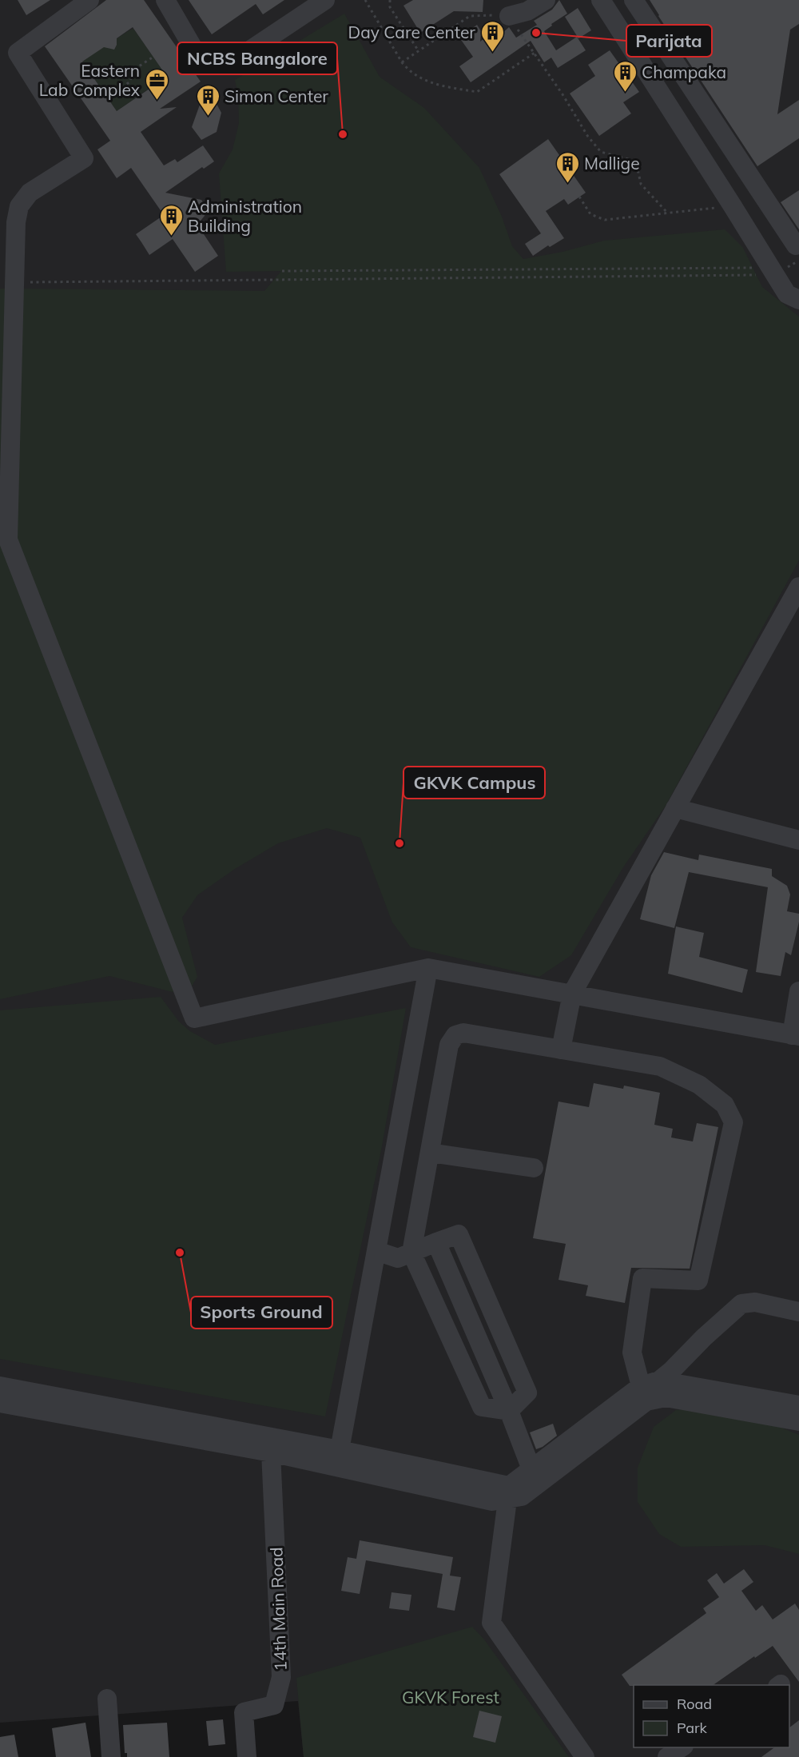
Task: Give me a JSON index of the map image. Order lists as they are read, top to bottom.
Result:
{
  "streets": {
    "street": ["14th Main Road"]
  },
  "parks": ["GKVK Forest"],
  "places": {
    "other": [
      "Parijata",
      "NCBS Bangalore",
      "GKVK Campus",
      "Sports Ground"
    ],
    "building": [
      "Day Care Center",
      "Champaka",
      "Simon Center",
      "Mallige",
      "Administration Building"
    ],
    "office": ["Eastern Lab Complex"]
  },
  "legend": ["Road", "Park"]
}
